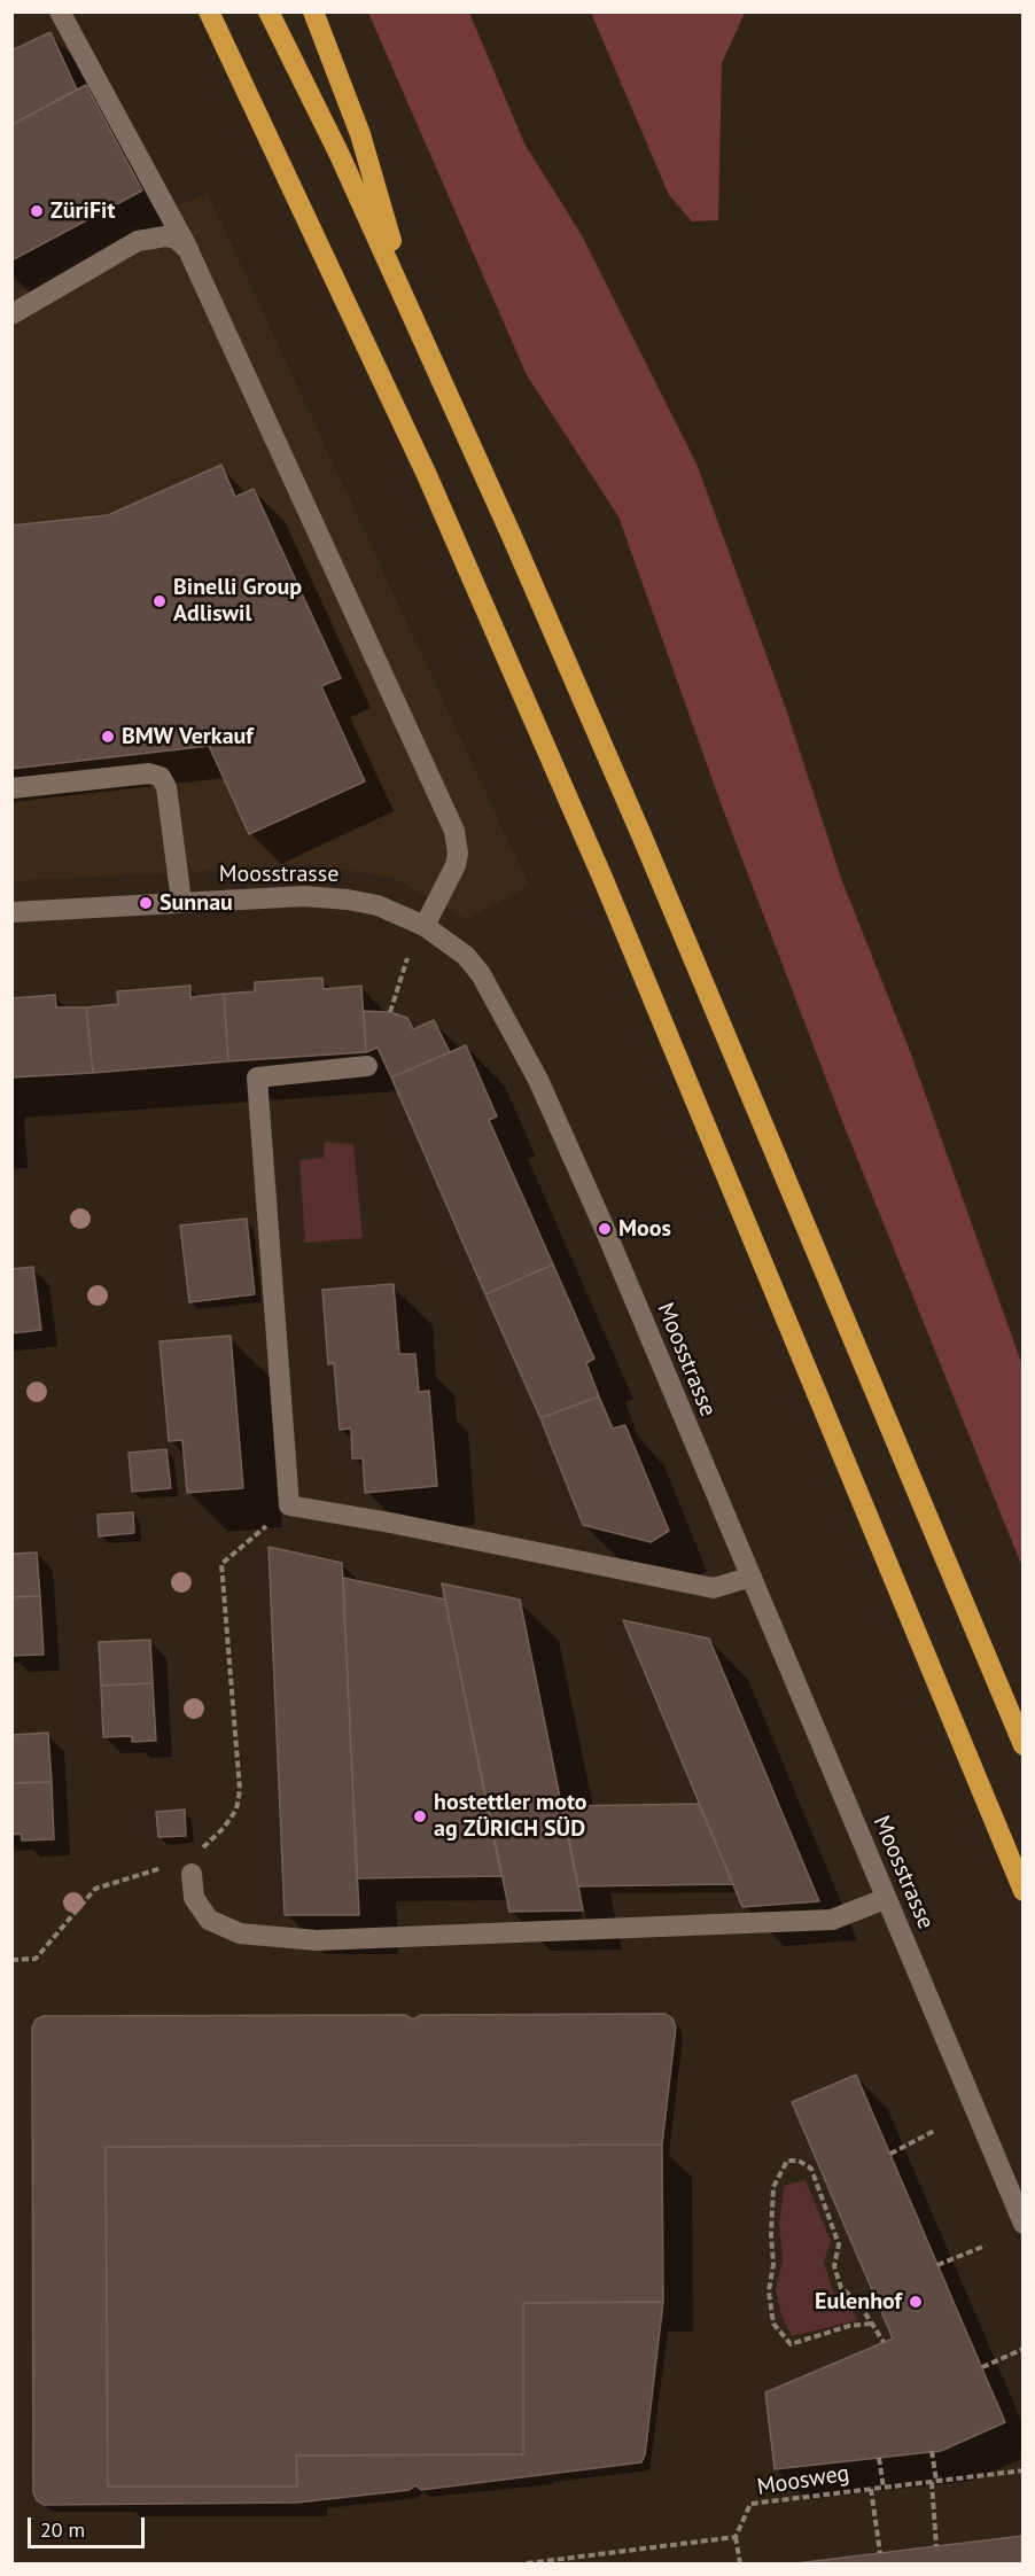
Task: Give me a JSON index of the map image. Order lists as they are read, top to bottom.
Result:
{
  "streets": {
    "street": ["Moosstrasse"],
    "path": ["Moosweg"]
  },
  "places": [
    "ZüriFit",
    "Binelli Group Adliswil",
    "BMW Verkauf",
    "Sunnau",
    "Moos",
    "hostettler moto ag ZÜRICH SÜD",
    "Eulenhof"
  ],
  "scale_bar": "20 m"
}
